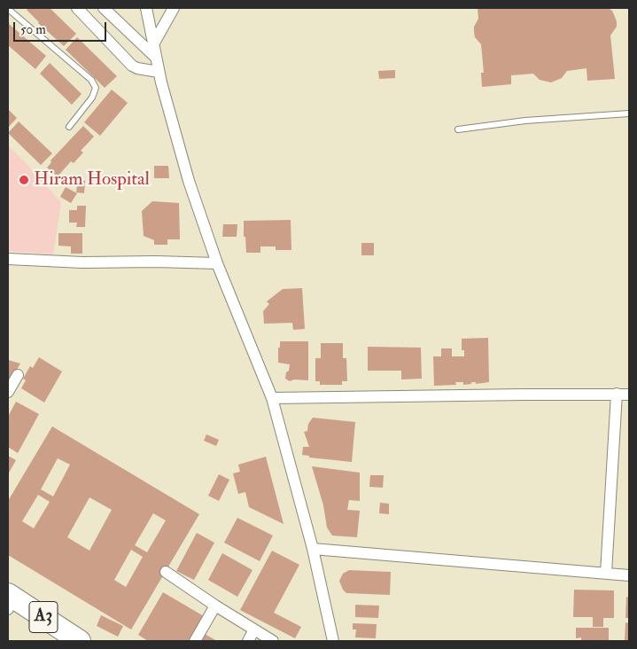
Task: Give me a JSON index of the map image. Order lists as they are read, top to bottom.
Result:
{
  "streets": {
    "highway": ["A3"]
  },
  "places": ["Hiram Hospital"],
  "scale_bar": "50 m"
}
